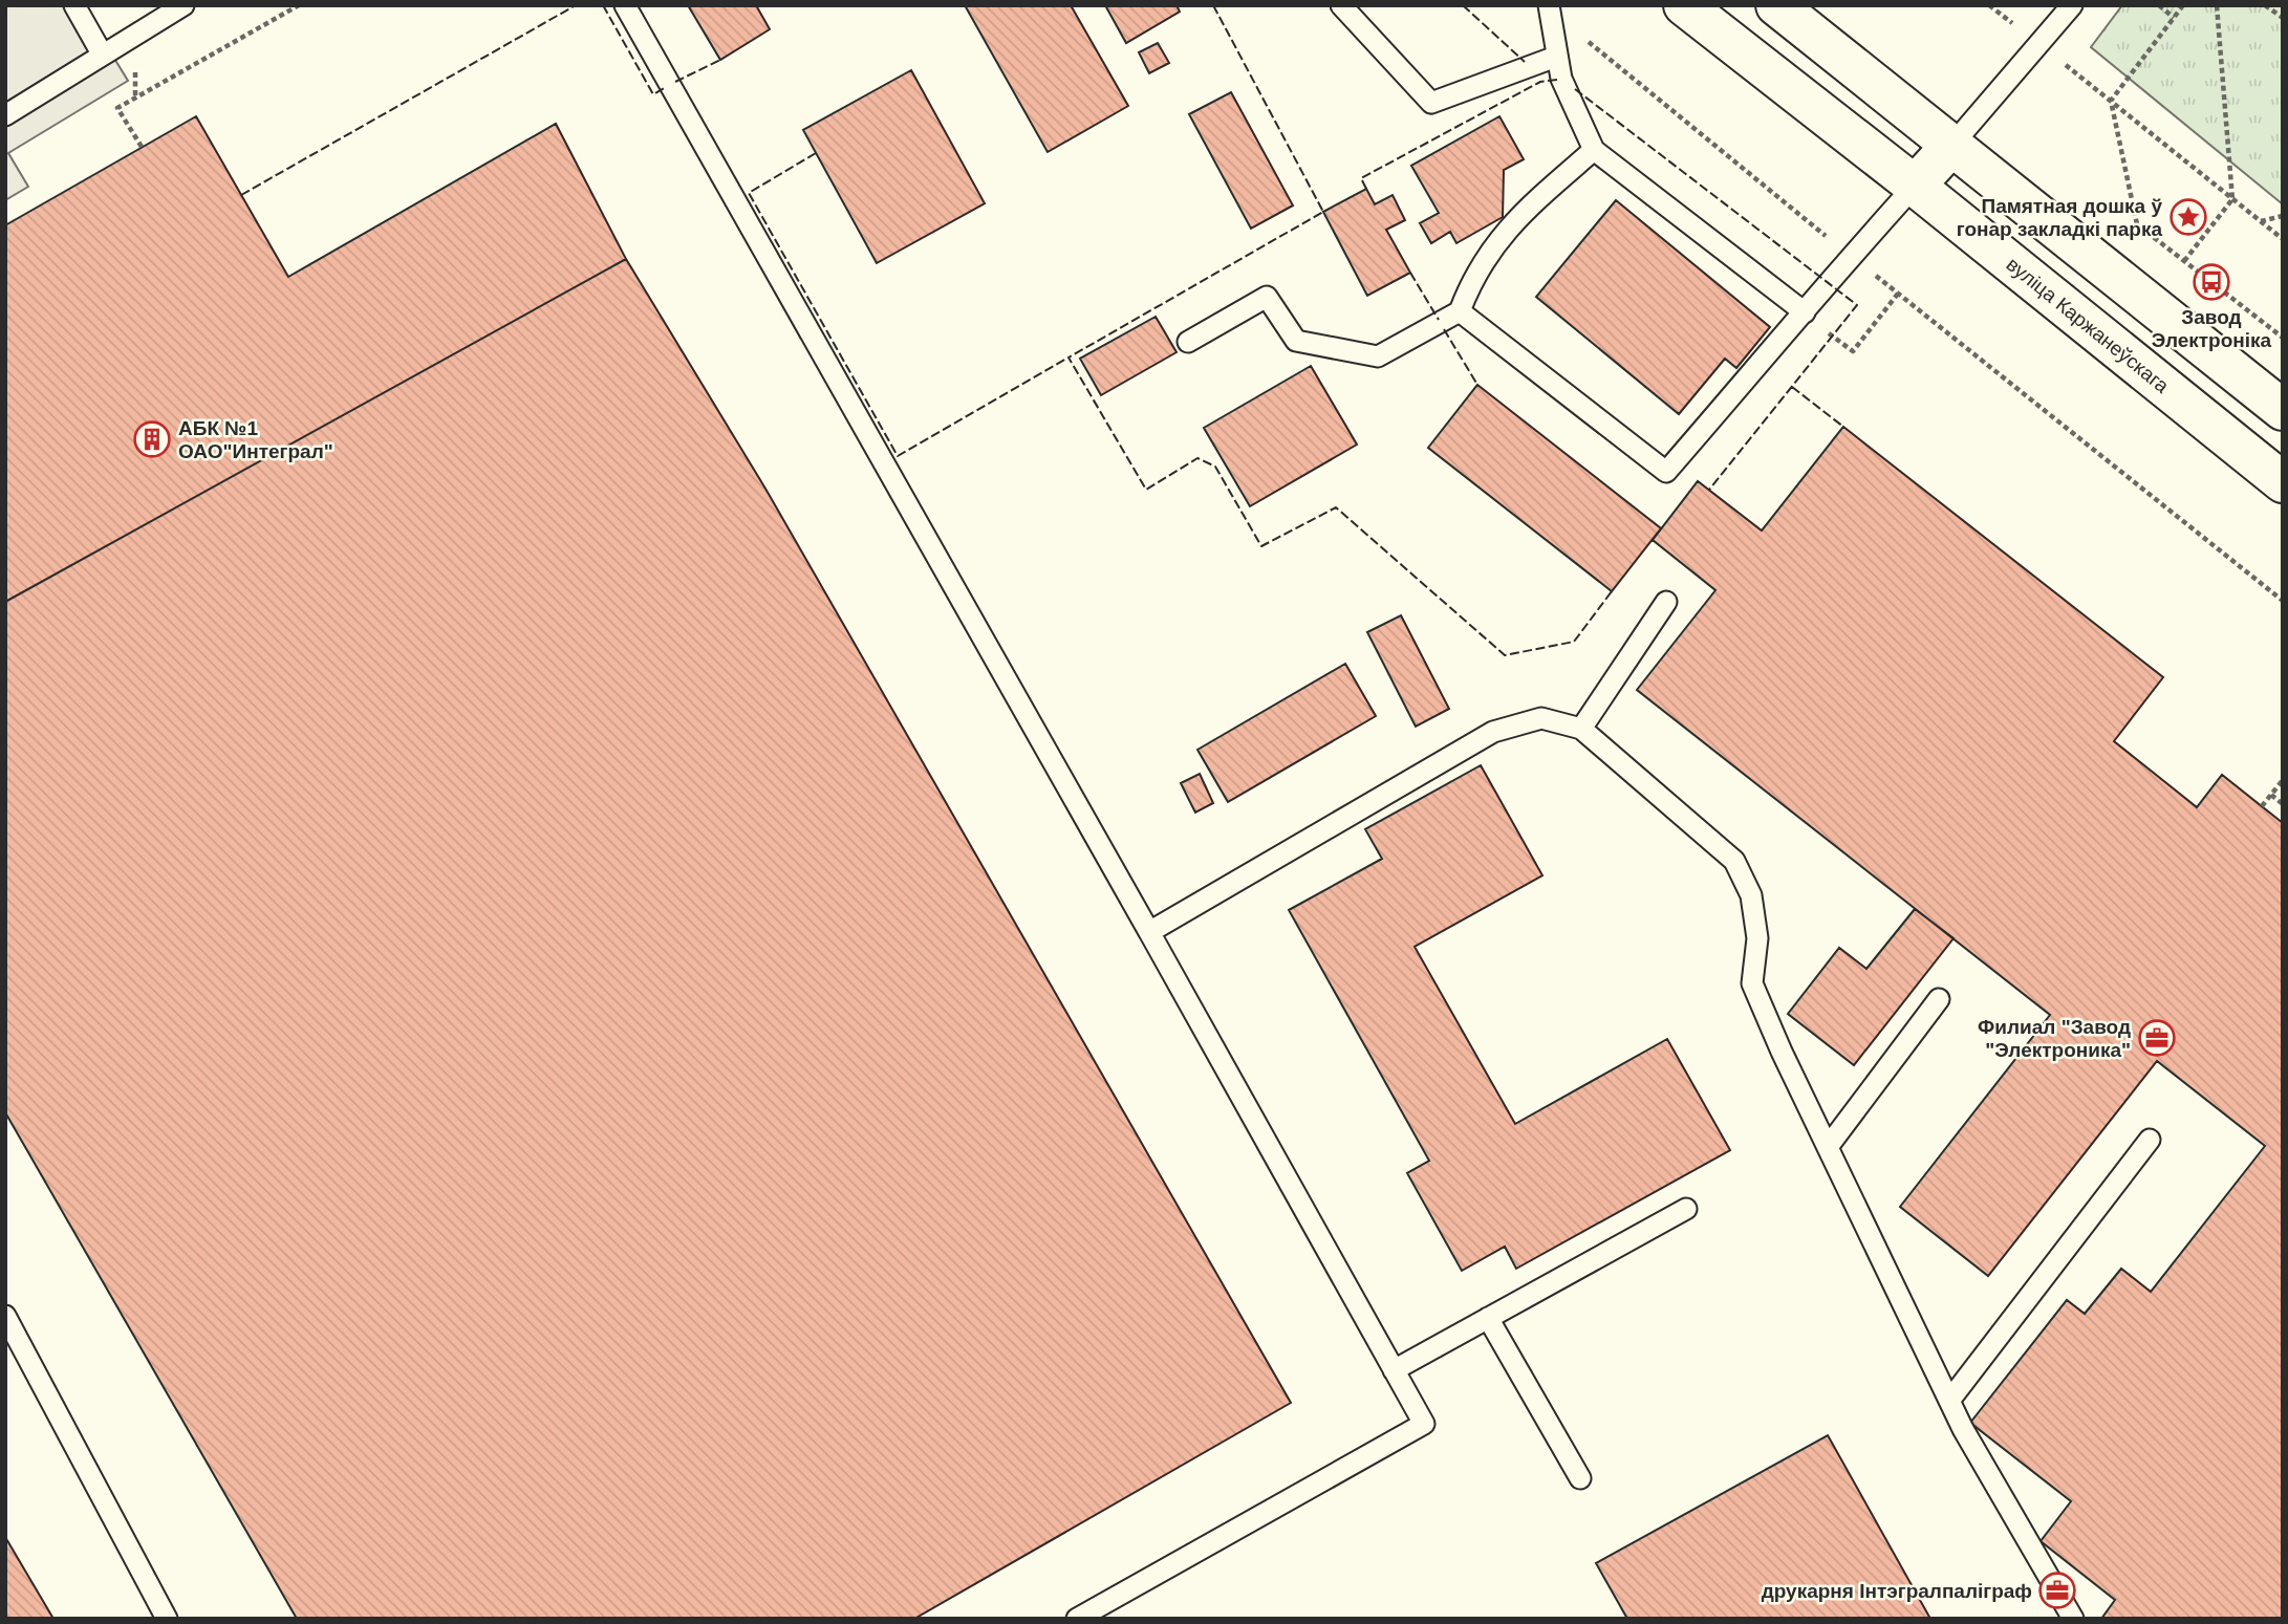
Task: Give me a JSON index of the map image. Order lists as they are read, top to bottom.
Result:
{
  "streets": {
    "main road": ["вуліца Каржанеўскага"]
  },
  "places": {
    "place": ["Памятная дошка ў гонар закладкі парка"],
    "bus stop": ["Завод Электроніка"],
    "building": ["АБК №1 ОАО\"Интеграл\""],
    "office": ["Филиал \"Завод \"Электроника\"", "друкарня Інтэгралпаліграф"]
  }
}
